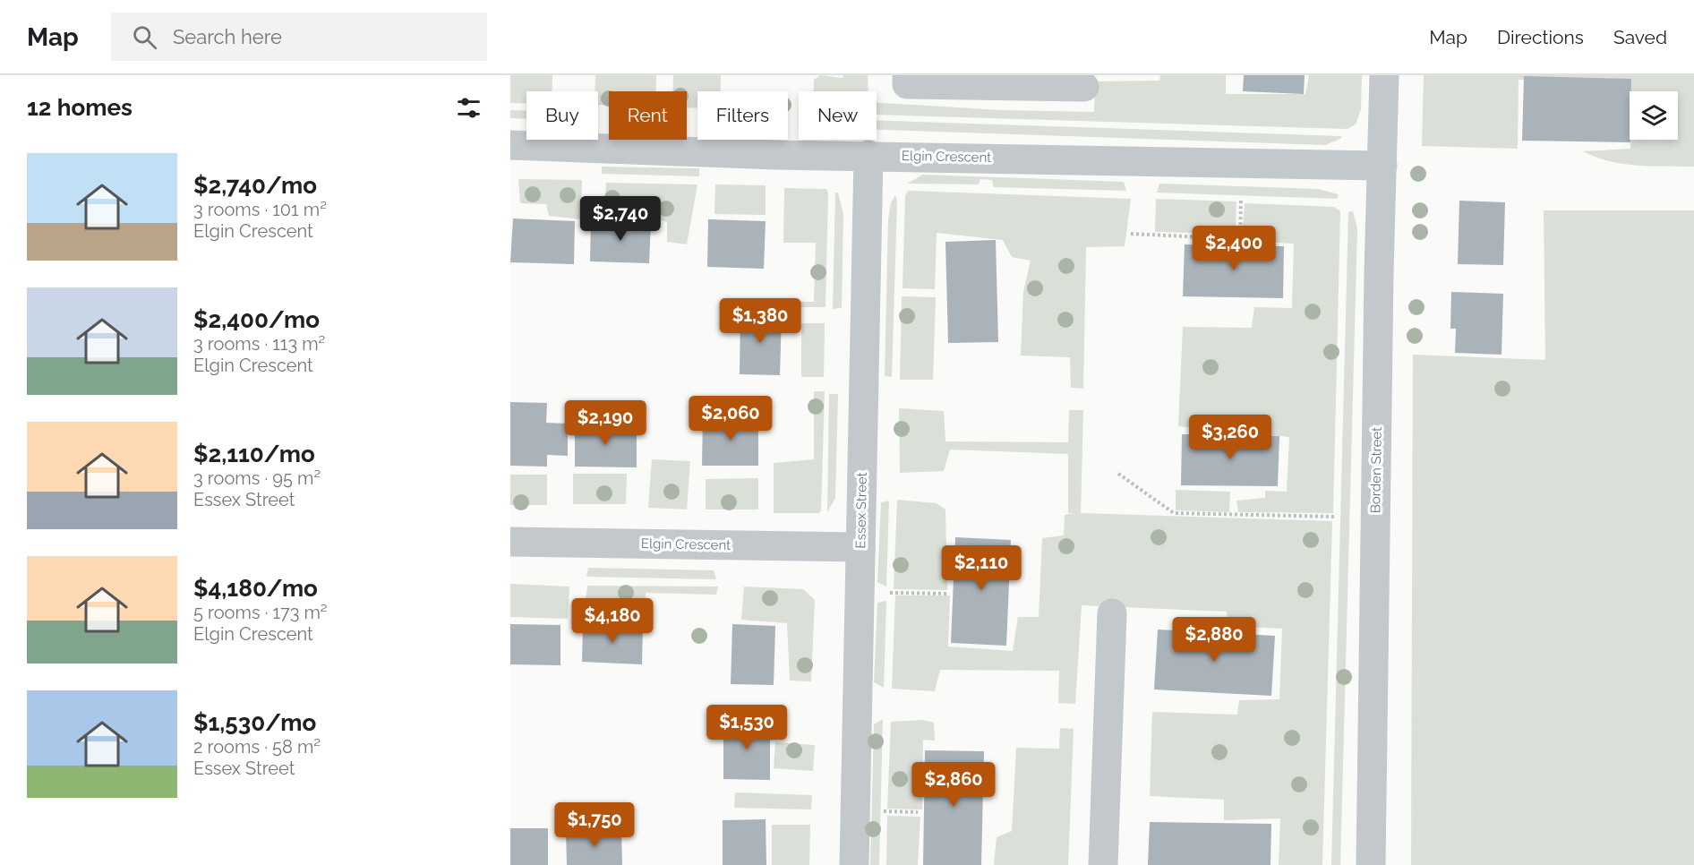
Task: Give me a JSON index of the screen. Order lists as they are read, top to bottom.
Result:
{
  "streets": {
    "street": ["Elgin Crescent", "Borden Street", "Essex Street"]
  },
  "crossings": [
    ["Elgin Crescent", "Borden Street"],
    ["Elgin Crescent", "Essex Street"]
  ],
  "page": {
    "header": "Map",
    "search": "Search here",
    "nav": ["Map", "Directions", "Saved"],
    "heading": "12 homes",
    "chip": [
      "Buy",
      "Rent",
      "Filters",
      "New"
    ],
    "list": [
      {
        "name": "$2,740/mo",
        "note": "3 rooms · 101 m² · Elgin Crescent"
      },
      {
        "name": "$2,400/mo",
        "note": "3 rooms · 113 m² · Elgin Crescent"
      },
      {
        "name": "$2,110/mo",
        "note": "3 rooms · 95 m² · Essex Street"
      },
      {
        "name": "$4,180/mo",
        "note": "5 rooms · 173 m² · Elgin Crescent"
      },
      {
        "name": "$1,530/mo",
        "note": "2 rooms · 58 m² · Essex Street"
      }
    ],
    "price": [
      "$2,740",
      "$2,400",
      "$1,380",
      "$2,060",
      "$2,190",
      "$3,260",
      "$2,110",
      "$4,180",
      "$2,880",
      "$1,530",
      "$2,860",
      "$1,750"
    ]
  }
}
